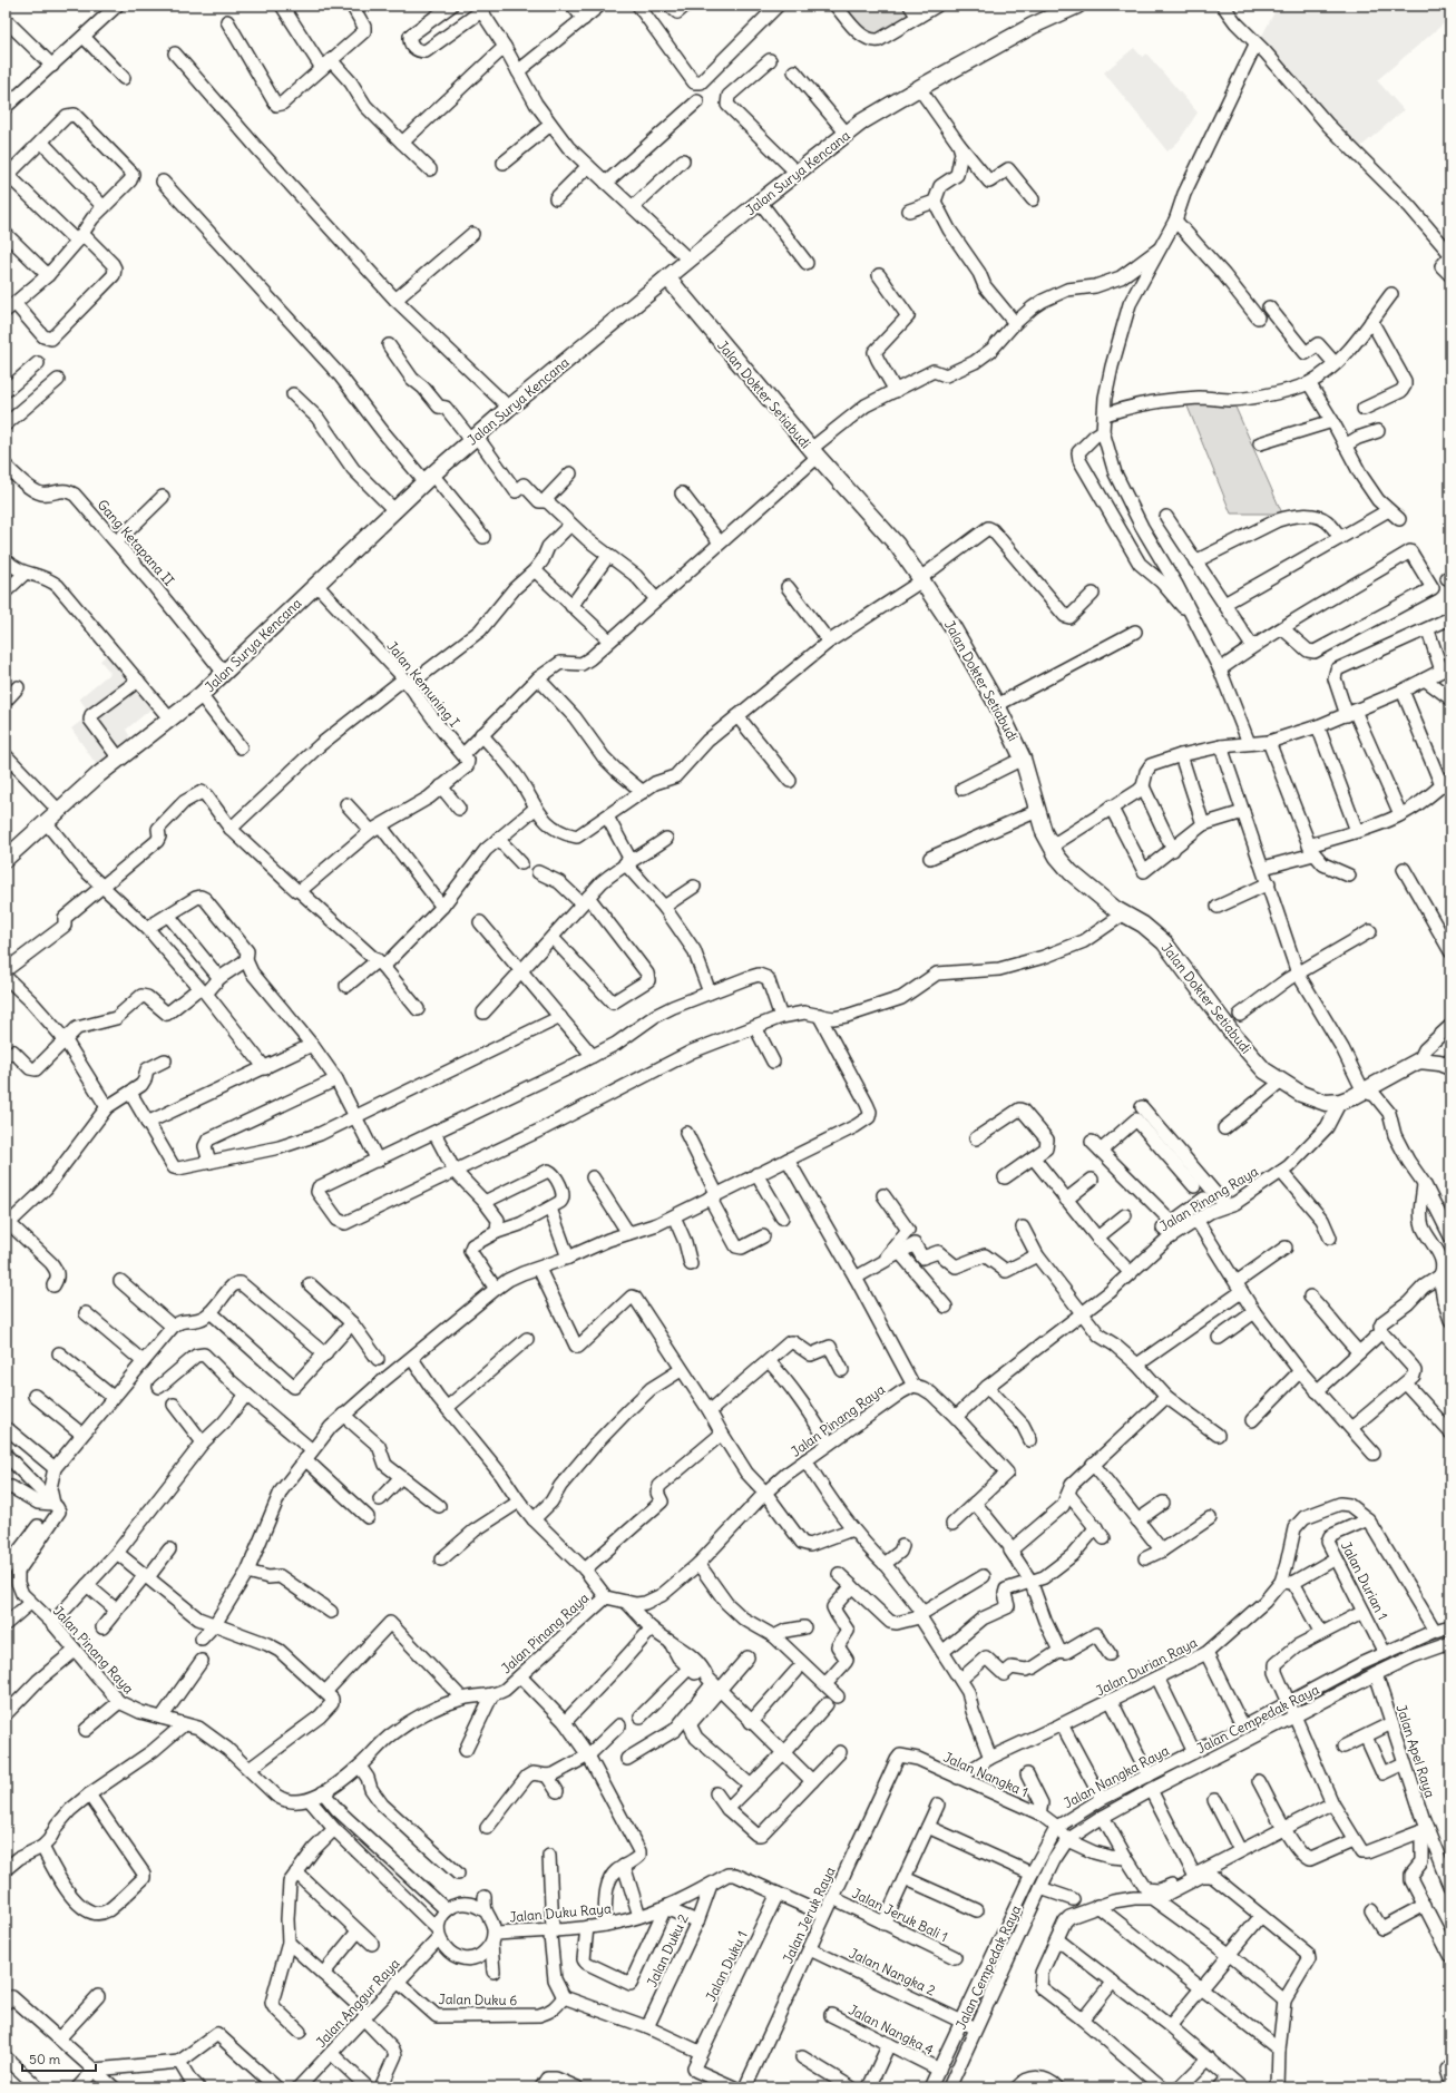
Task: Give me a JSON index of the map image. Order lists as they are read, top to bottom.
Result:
{
  "streets": {
    "main road": ["Jalan Surya Kencana", "Jalan Dokter Setiabudi"],
    "street": [
      "Gang Ketapana II",
      "Jalan Kemuning I",
      "Jalan Pinang Raya",
      "Jalan Durian 1",
      "Jalan Durian Raya",
      "Jalan Cempedak Raya",
      "Jalan Apel Raya",
      "Jalan Nangka 1",
      "Jalan Nangka Raya",
      "Jalan Duku Raya",
      "Jalan Jeruk Raya",
      "Jalan Jeruk Bali 1",
      "Jalan Duku 2",
      "Jalan Duku 1",
      "Jalan Nangka 2",
      "Jalan Duku 6",
      "Jalan Anggur Raya",
      "Jalan Nangka 4"
    ]
  },
  "crossings": [
    ["Jalan Surya Kencana", "Jalan Dokter Setiabudi"],
    ["Jalan Surya Kencana", "Gang Ketapana II"],
    ["Jalan Surya Kencana", "Jalan Kemuning I"],
    ["Jalan Dokter Setiabudi", "Jalan Pinang Raya"],
    ["Jalan Durian 1", "Jalan Durian Raya"],
    ["Jalan Durian 1", "Jalan Nangka Raya"],
    ["Jalan Durian Raya", "Jalan Nangka 1"],
    ["Jalan Durian Raya", "Jalan Nangka Raya"],
    ["Jalan Cempedak Raya", "Jalan Apel Raya"],
    ["Jalan Cempedak Raya", "Jalan Nangka 1"],
    ["Jalan Cempedak Raya", "Jalan Nangka 2"],
    ["Jalan Nangka 1", "Jalan Nangka Raya"],
    ["Jalan Nangka 1", "Jalan Jeruk Raya"],
    ["Jalan Nangka Raya", "Jalan Nangka 2"],
    ["Jalan Nangka Raya", "Jalan Nangka 4"],
    ["Jalan Duku Raya", "Jalan Jeruk Raya"],
    ["Jalan Duku Raya", "Jalan Duku 2"],
    ["Jalan Duku Raya", "Jalan Duku 1"],
    ["Jalan Duku Raya", "Jalan Anggur Raya"],
    ["Jalan Jeruk Raya", "Jalan Jeruk Bali 1"],
    ["Jalan Jeruk Raya", "Jalan Nangka 2"],
    ["Jalan Duku 6", "Jalan Anggur Raya"]
  ],
  "scale_bar": "50 m"
}
